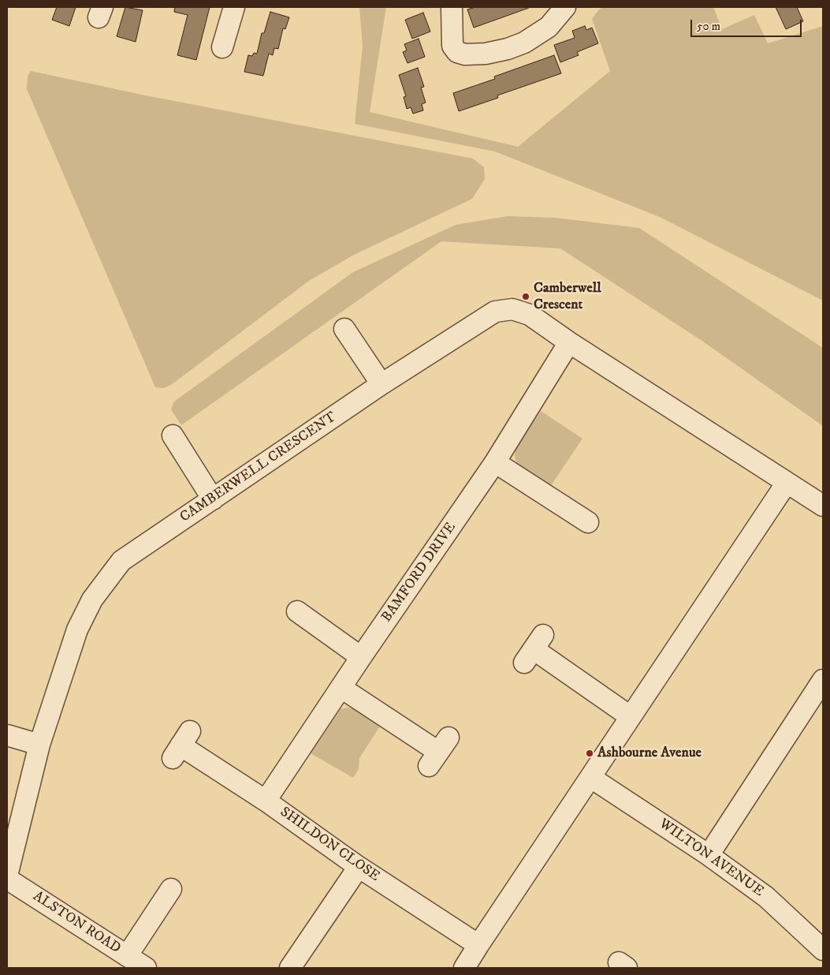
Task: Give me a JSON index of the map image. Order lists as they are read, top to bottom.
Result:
{
  "streets": {
    "street": [
      "CAMBERWELL CRESCENT",
      "BAMFORD DRIVE",
      "SHILDON CLOSE",
      "WILTON AVENUE",
      "ALSTON ROAD"
    ]
  },
  "crossings": [
    ["CAMBERWELL CRESCENT", "BAMFORD DRIVE"],
    ["CAMBERWELL CRESCENT", "ALSTON ROAD"],
    ["BAMFORD DRIVE", "SHILDON CLOSE"]
  ],
  "places": ["Camberwell Crescent", "Ashbourne Avenue"],
  "scale_bar": "50 m"
}
